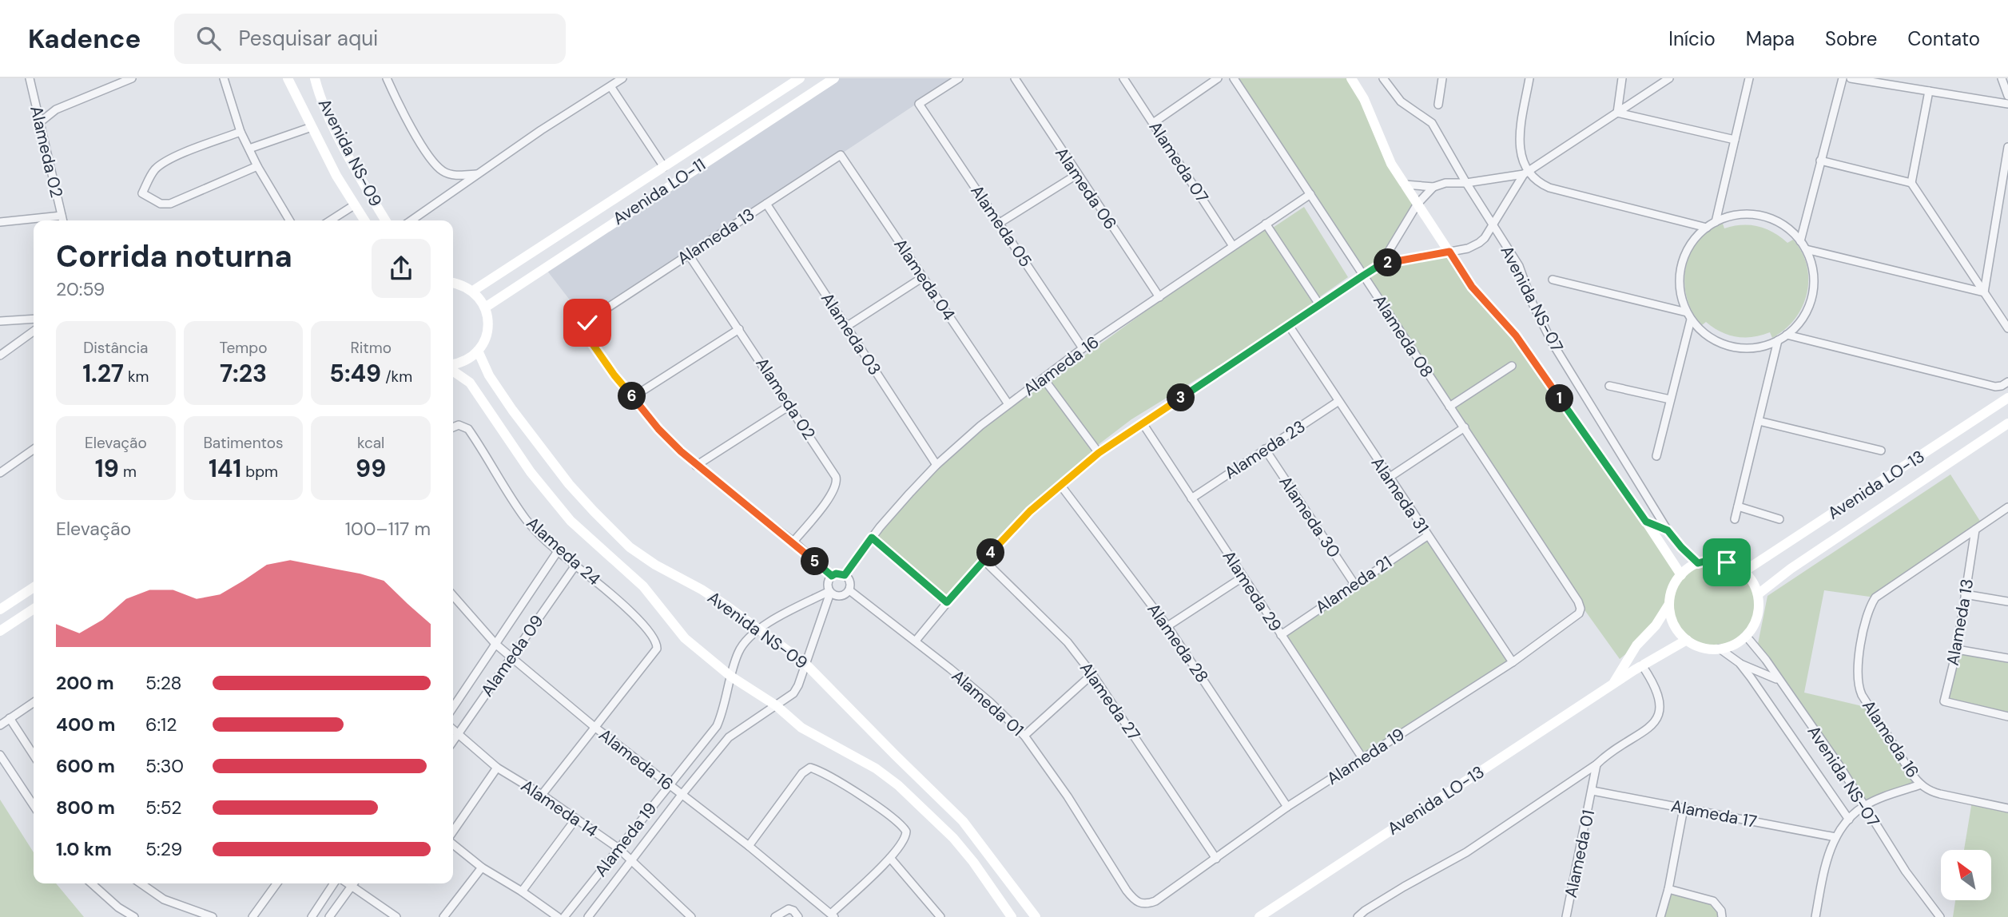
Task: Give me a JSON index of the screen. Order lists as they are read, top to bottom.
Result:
{
  "streets": {
    "street": [
      "Alameda 02",
      "Avenida NS-09",
      "Alameda 07",
      "Alameda 06",
      "Avenida LO-11",
      "Alameda 05",
      "Alameda 13",
      "Alameda 04",
      "Avenida NS-07",
      "Alameda 03",
      "Alameda 08",
      "Alameda 16",
      "Alameda 23",
      "Avenida LO-13",
      "Alameda 31",
      "Alameda 30",
      "Alameda 24",
      "Alameda 21",
      "Alameda 29",
      "Alameda 28",
      "Alameda 09",
      "Alameda 27",
      "Alameda 01",
      "Alameda 19",
      "Alameda 14",
      "Alameda 17"
    ]
  },
  "crossings": [
    ["Alameda 02", "Alameda 13"],
    ["Avenida NS-09", "Alameda 19"],
    ["Alameda 07", "Alameda 16"],
    ["Alameda 06", "Alameda 16"],
    ["Alameda 05", "Alameda 16"],
    ["Alameda 13", "Alameda 04"],
    ["Alameda 13", "Alameda 03"],
    ["Alameda 13", "Alameda 16"],
    ["Alameda 04", "Alameda 16"],
    ["Avenida NS-07", "Avenida LO-13"],
    ["Alameda 03", "Alameda 16"],
    ["Alameda 08", "Alameda 16"],
    ["Alameda 08", "Alameda 19"],
    ["Alameda 16", "Alameda 24"],
    ["Alameda 16", "Alameda 09"],
    ["Alameda 16", "Alameda 01"],
    ["Alameda 16", "Alameda 19"],
    ["Alameda 23", "Alameda 31"],
    ["Alameda 23", "Alameda 30"],
    ["Alameda 23", "Alameda 29"],
    ["Alameda 31", "Alameda 21"],
    ["Alameda 31", "Alameda 19"],
    ["Alameda 30", "Alameda 21"],
    ["Alameda 24", "Alameda 09"],
    ["Alameda 21", "Alameda 29"],
    ["Alameda 29", "Alameda 19"],
    ["Alameda 28", "Alameda 19"],
    ["Alameda 09", "Alameda 14"],
    ["Alameda 27", "Alameda 19"],
    ["Alameda 01", "Alameda 19"],
    ["Alameda 01", "Alameda 17"],
    ["Alameda 19", "Alameda 14"]
  ],
  "north": "top left",
  "page": {
    "header": "Kadence",
    "search": "Pesquisar aqui",
    "nav": [
      "Início",
      "Mapa",
      "Sobre",
      "Contato"
    ],
    "heading": ["Corrida noturna", "20:59"],
    "pins": [
      "2",
      "6",
      "3",
      "1",
      "4",
      "5"
    ],
    "stats": [
      ["Distância", "1.27 km"],
      ["Tempo", "7:23"],
      ["Ritmo", "5:49 /km"],
      ["Elevação", "19 m"],
      ["Batimentos", "141 bpm"],
      ["kcal", "99"]
    ],
    "chart": ["Elevação", "100–117 m"],
    "list": [
      {
        "name": "200 m",
        "note": "5:28"
      },
      {
        "name": "400 m",
        "note": "6:12"
      },
      {
        "name": "600 m",
        "note": "5:30"
      },
      {
        "name": "800 m",
        "note": "5:52"
      },
      {
        "name": "1.0 km",
        "note": "5:29"
      }
    ]
  }
}
